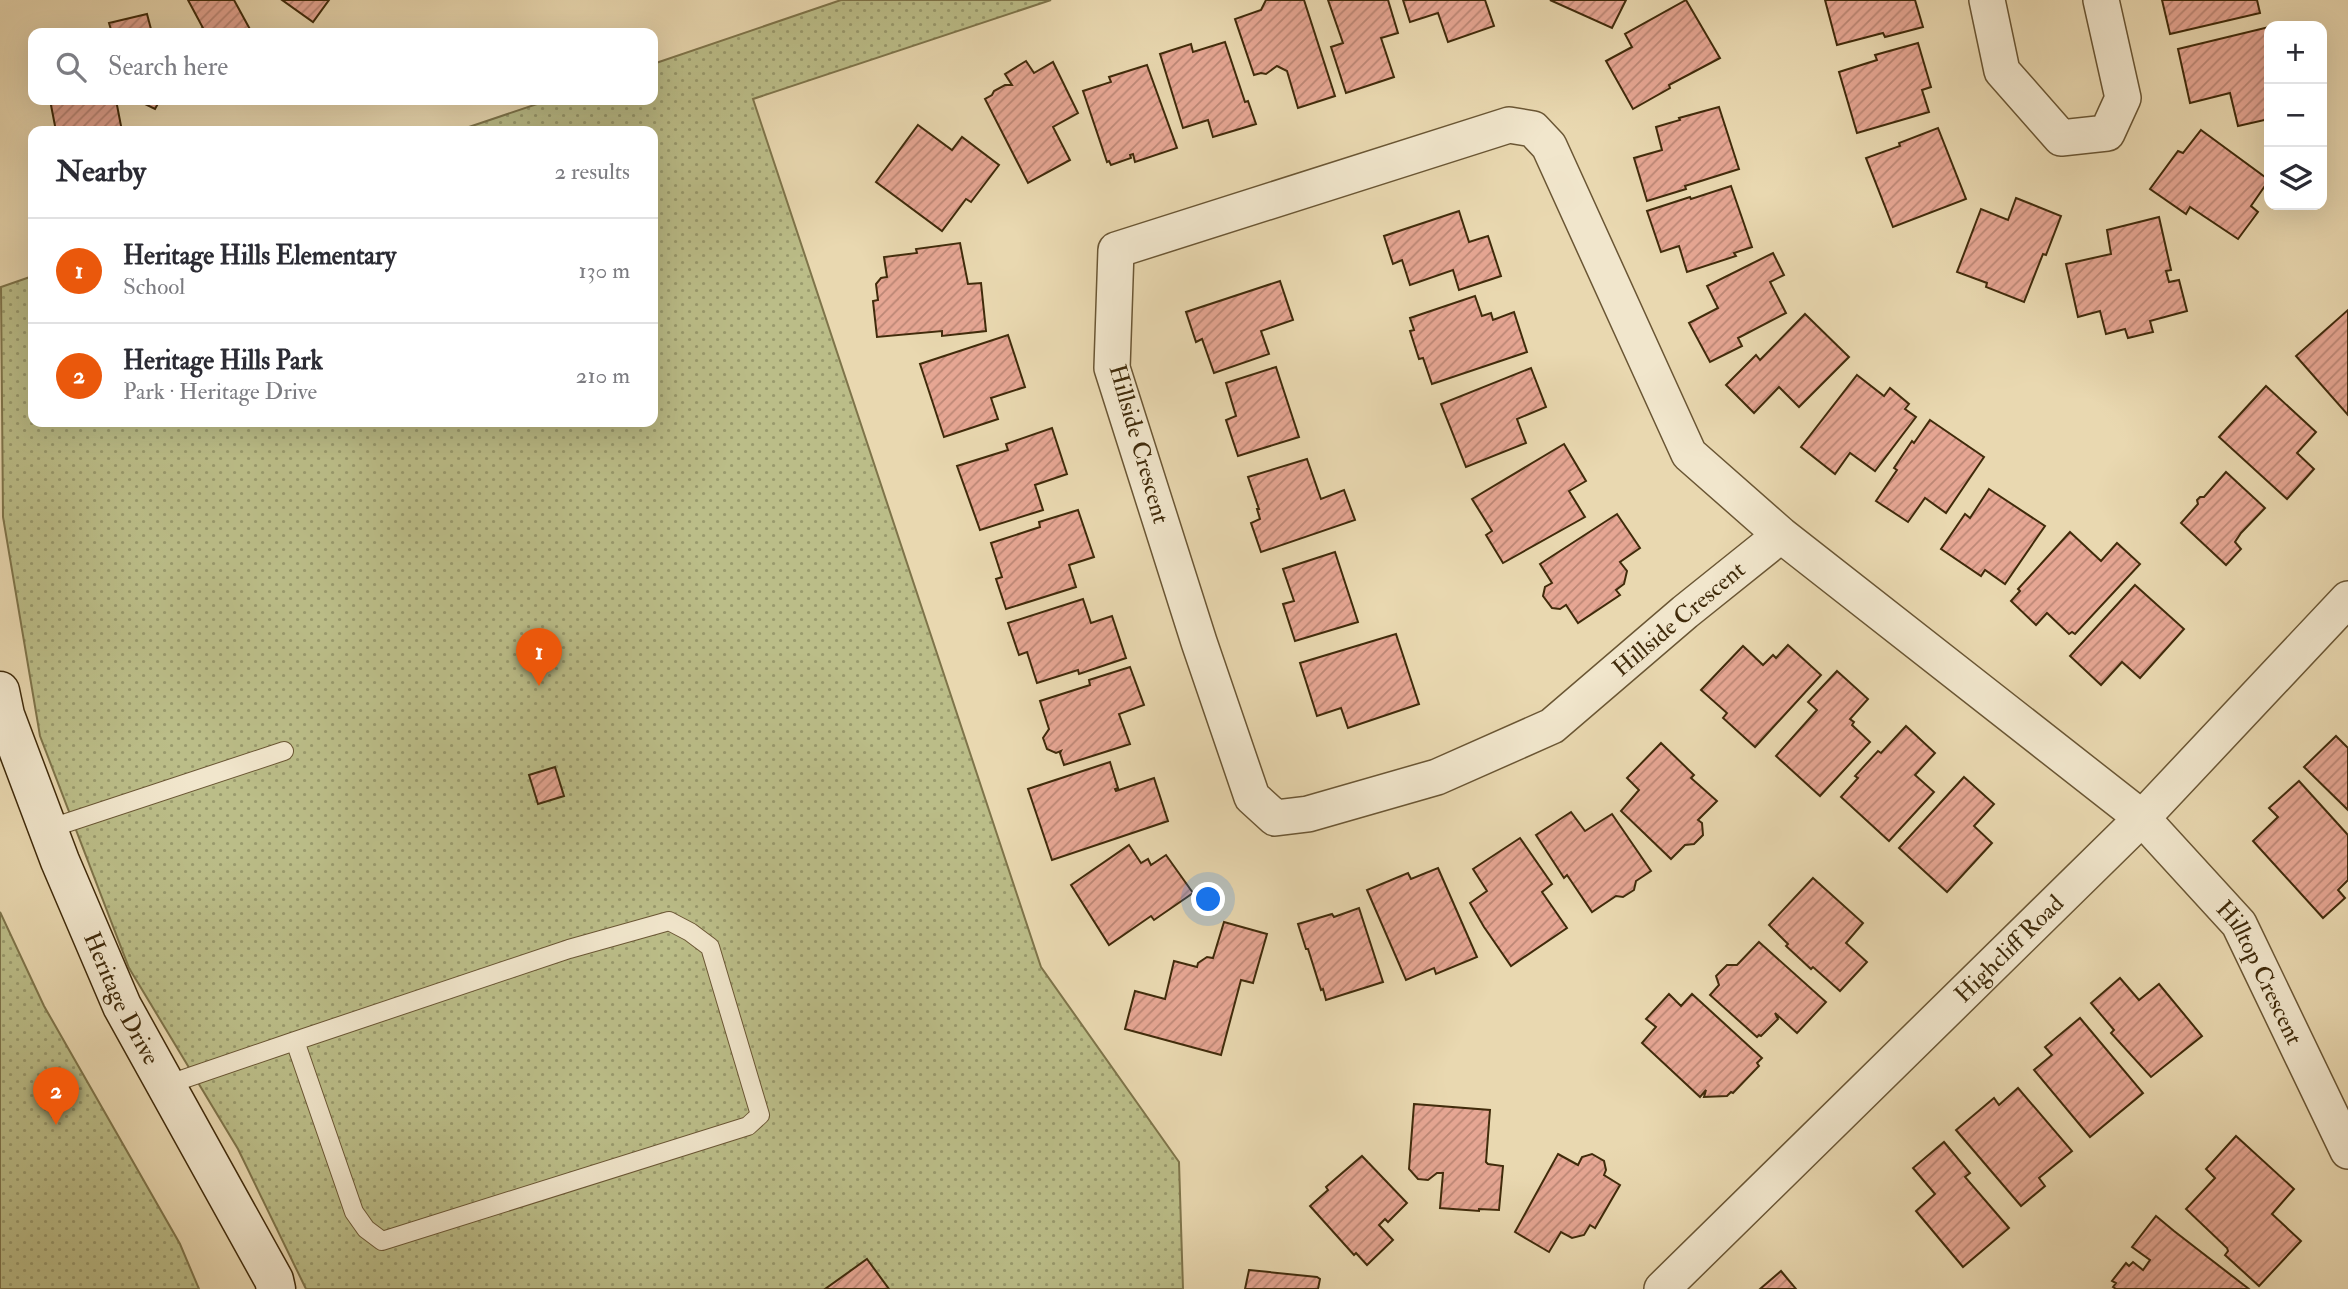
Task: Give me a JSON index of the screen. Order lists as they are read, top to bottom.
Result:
{
  "streets": {
    "street": [
      "Hillside Crescent",
      "Highcliff Road",
      "Hilltop Crescent",
      "Heritage Drive"
    ]
  },
  "crossings": [
    ["Hillside Crescent", "Highcliff Road"],
    ["Hillside Crescent", "Hilltop Crescent"],
    ["Highcliff Road", "Hilltop Crescent"]
  ],
  "page": {
    "map_buttons": ["+", "−"],
    "search": "Search here",
    "heading": ["Nearby", "2 results"],
    "list": [
      {
        "mark": "1",
        "name": "Heritage Hills Elementary",
        "note": "School",
        "value": "130 m"
      },
      {
        "mark": "2",
        "name": "Heritage Hills Park",
        "note": "Park · Heritage Drive",
        "value": "210 m"
      }
    ],
    "pins": ["1", "2"]
  }
}
